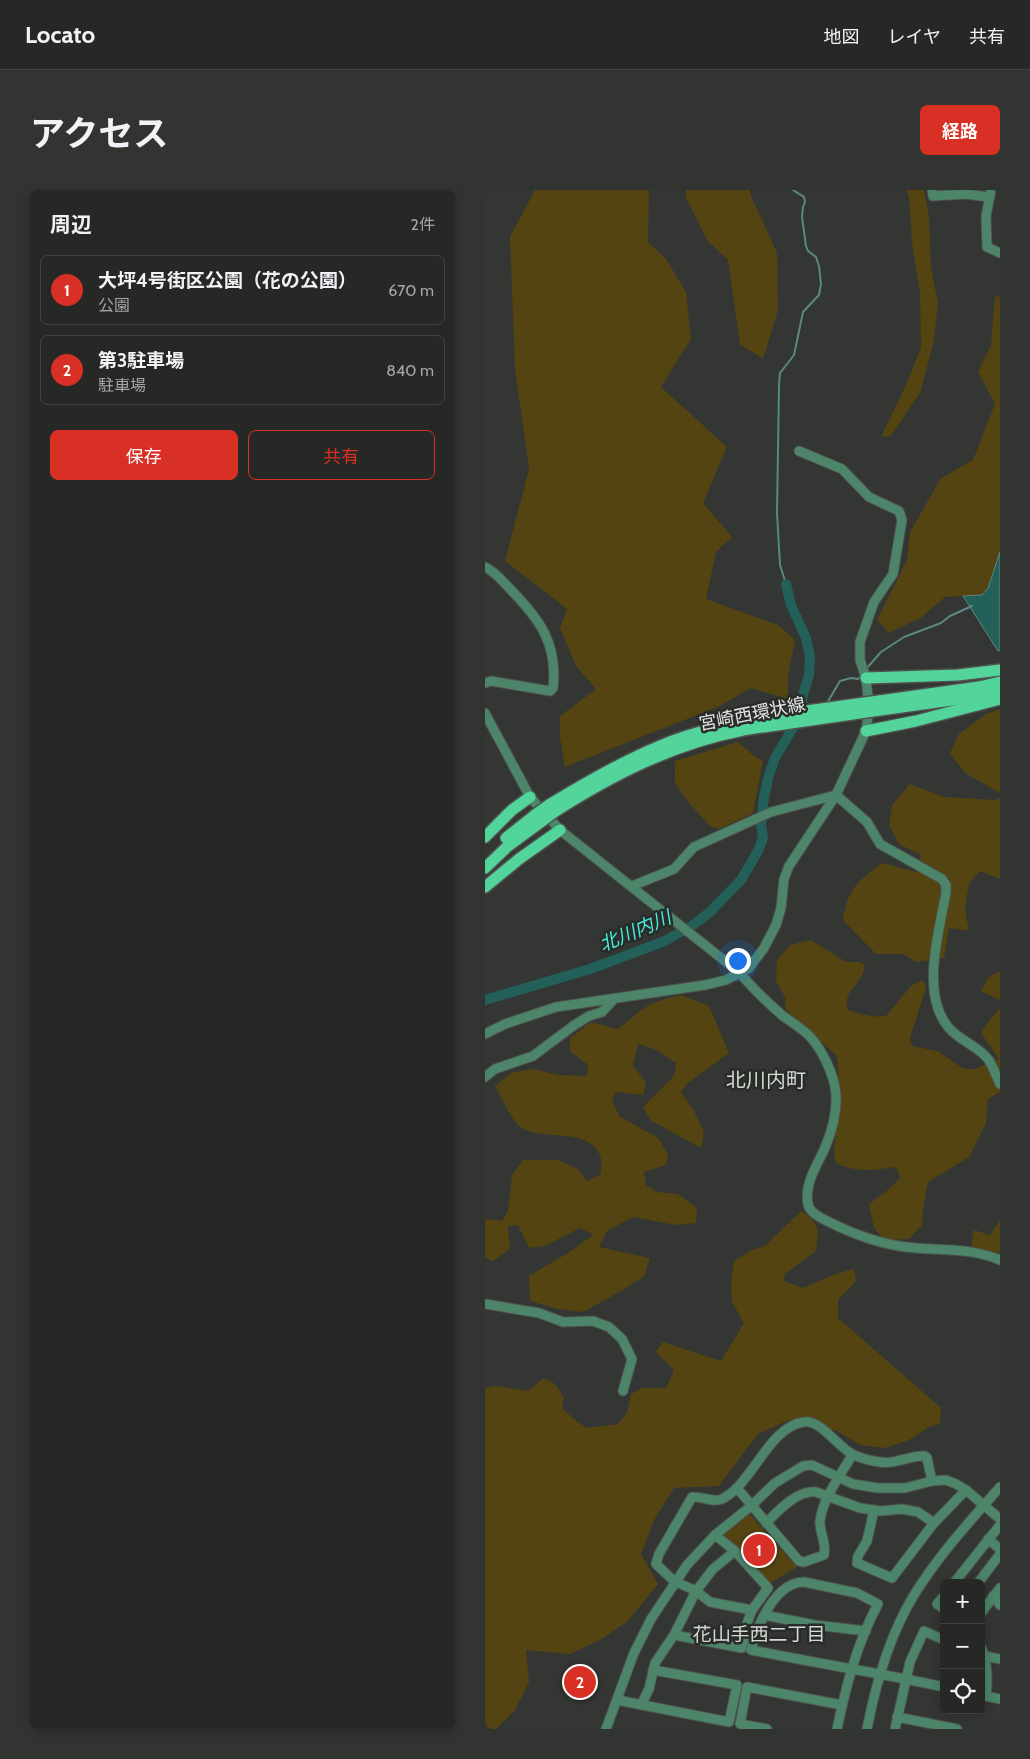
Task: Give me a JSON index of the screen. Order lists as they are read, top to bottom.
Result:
{
  "streets": {
    "main road": ["宮崎西環状線"]
  },
  "districts": ["北川内町", "花山手西二丁目"],
  "water": ["北川内川"],
  "page": {
    "header": "Locato",
    "nav": ["地図", "レイヤ", "共有"],
    "title": "アクセス",
    "buttons": [
      "経路",
      ["保存", "共有"]
    ],
    "heading": ["周辺", "2件"],
    "list": [
      {
        "mark": "1",
        "name": "大坪4号街区公園（花の公園）",
        "note": "公園",
        "value": "670 m"
      },
      {
        "mark": "2",
        "name": "第3駐車場",
        "note": "駐車場",
        "value": "840 m"
      }
    ],
    "pins": ["1", "2"],
    "map_buttons": ["+", "−"]
  }
}
